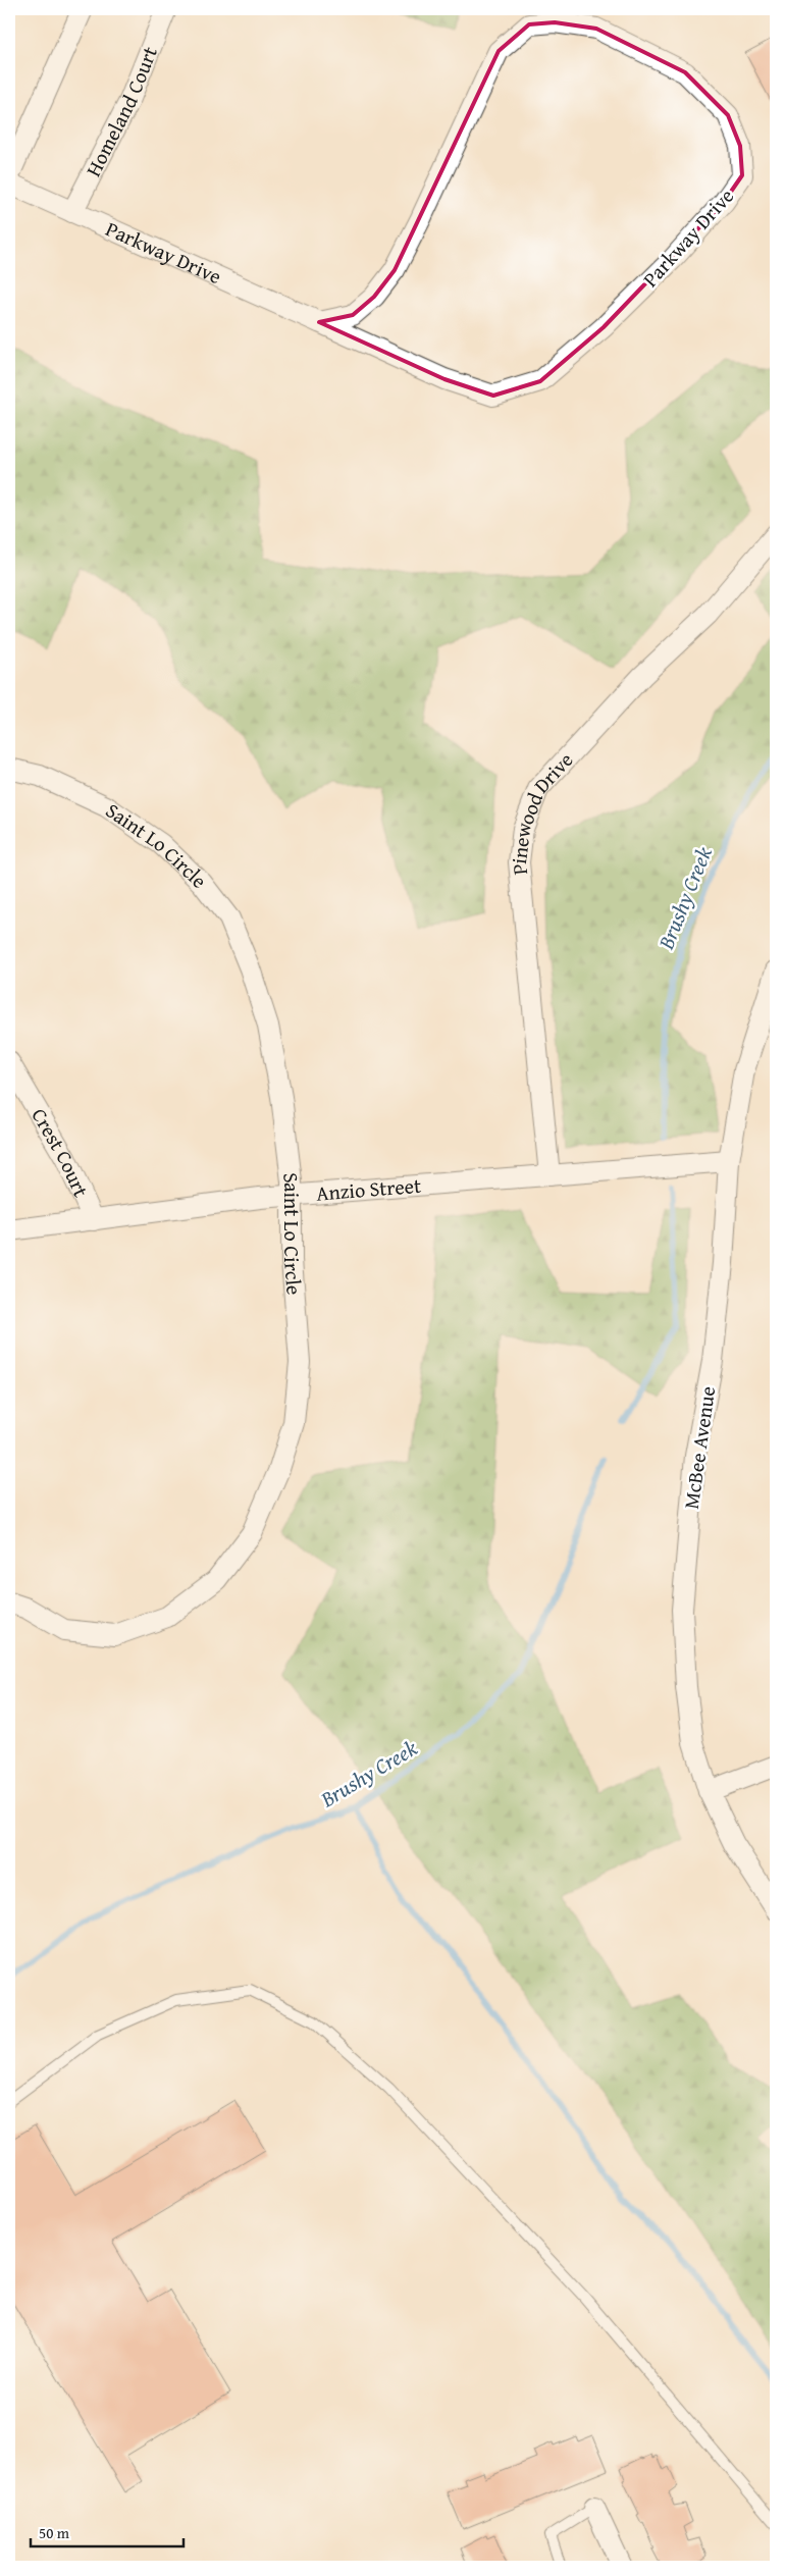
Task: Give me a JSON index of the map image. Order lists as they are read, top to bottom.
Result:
{
  "streets": {
    "street": [
      "Homeland Court",
      "Parkway Drive",
      "Pinewood Drive",
      "Saint Lo Circle",
      "Crest Court",
      "Anzio Street",
      "McBee Avenue"
    ]
  },
  "crossings": [
    ["Homeland Court", "Parkway Drive"],
    ["Pinewood Drive", "Anzio Street"],
    ["Saint Lo Circle", "Anzio Street"],
    ["Crest Court", "Anzio Street"],
    ["Anzio Street", "McBee Avenue"]
  ],
  "water": ["Brushy Creek"],
  "scale_bar": "50 m"
}
